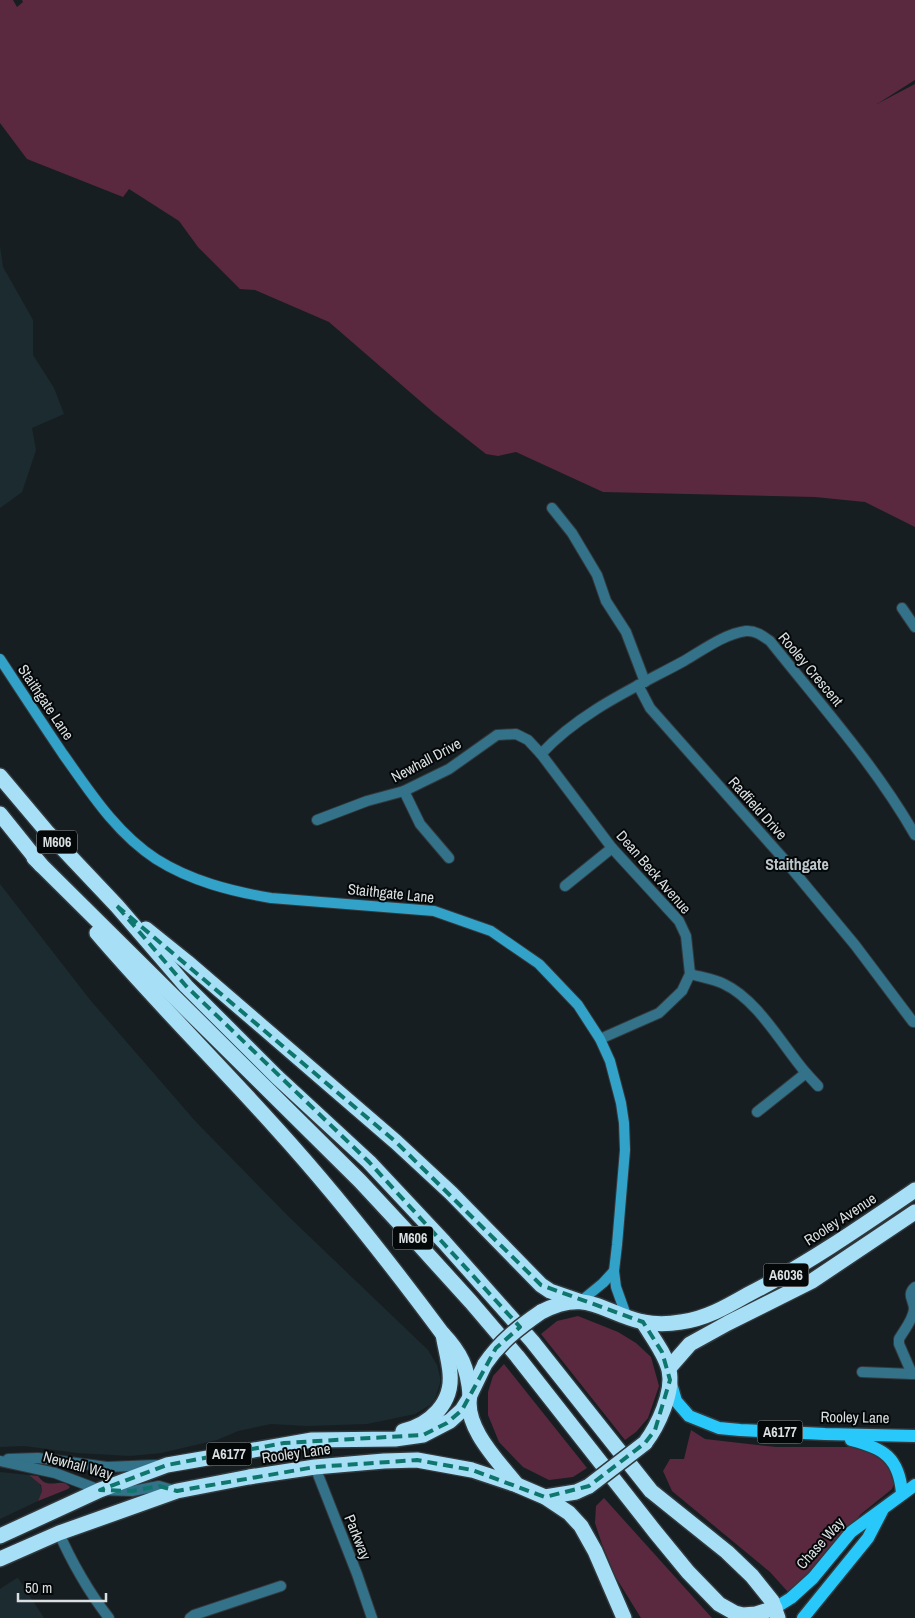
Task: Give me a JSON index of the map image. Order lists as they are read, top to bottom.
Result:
{
  "streets": {
    "highway": [
      "M606",
      "Rooley Avenue",
      "A6036",
      "Rooley Lane",
      "A6177"
    ],
    "main road": ["Chase Way"],
    "street": [
      "Rooley Crescent",
      "Staithgate Lane",
      "Newhall Drive",
      "Radfield Drive",
      "Dean Beck Avenue",
      "Newhall Way",
      "Parkway"
    ]
  },
  "crossings": [
    ["Rooley Crescent", "Newhall Drive"],
    ["Rooley Crescent", "Radfield Drive"],
    ["Rooley Crescent", "Dean Beck Avenue"],
    ["Staithgate Lane", "A6177"],
    ["Newhall Drive", "Dean Beck Avenue"],
    ["M606", "Rooley Lane"],
    ["M606", "A6177"],
    ["M606", "Chase Way"],
    ["Rooley Avenue", "A6177"],
    ["A6036", "Rooley Lane"],
    ["A6036", "A6177"],
    ["Rooley Lane", "A6177"],
    ["Rooley Lane", "Newhall Way"],
    ["Rooley Lane", "Parkway"]
  ],
  "districts": ["Staithgate"],
  "scale_bar": "50 m"
}
